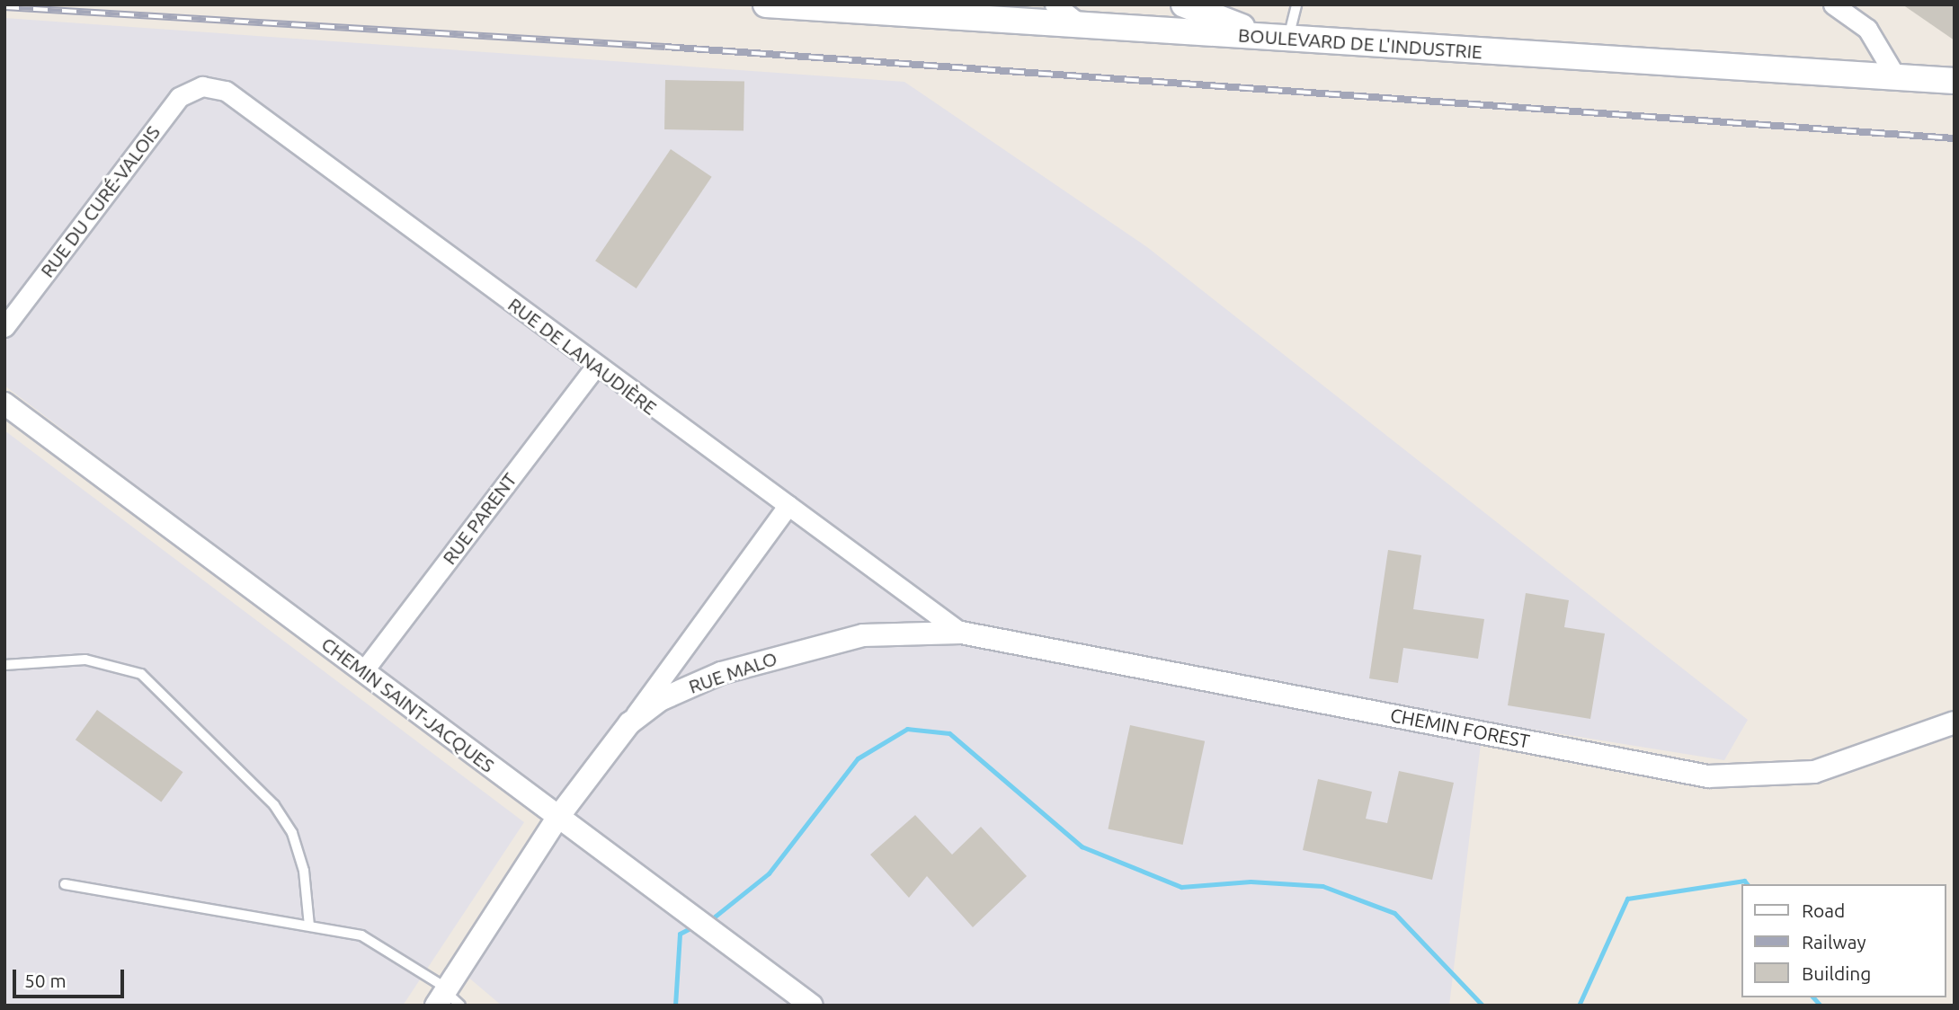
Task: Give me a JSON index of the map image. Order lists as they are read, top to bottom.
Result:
{
  "streets": {
    "main road": ["BOULEVARD DE L'INDUSTRIE"],
    "street": [
      "RUE DU CURÉ-VALOIS",
      "RUE DE LANAUDIÈRE",
      "RUE PARENT",
      "RUE MALO",
      "CHEMIN SAINT-JACQUES",
      "CHEMIN FOREST"
    ]
  },
  "crossings": [
    ["RUE DU CURÉ-VALOIS", "RUE DE LANAUDIÈRE"],
    ["RUE DE LANAUDIÈRE", "RUE PARENT"],
    ["RUE DE LANAUDIÈRE", "RUE MALO"],
    ["RUE DE LANAUDIÈRE", "CHEMIN FOREST"],
    ["RUE PARENT", "CHEMIN SAINT-JACQUES"],
    ["RUE MALO", "CHEMIN SAINT-JACQUES"],
    ["RUE MALO", "CHEMIN FOREST"]
  ],
  "legend": ["Road", "Railway", "Building"],
  "scale_bar": "50 m"
}
